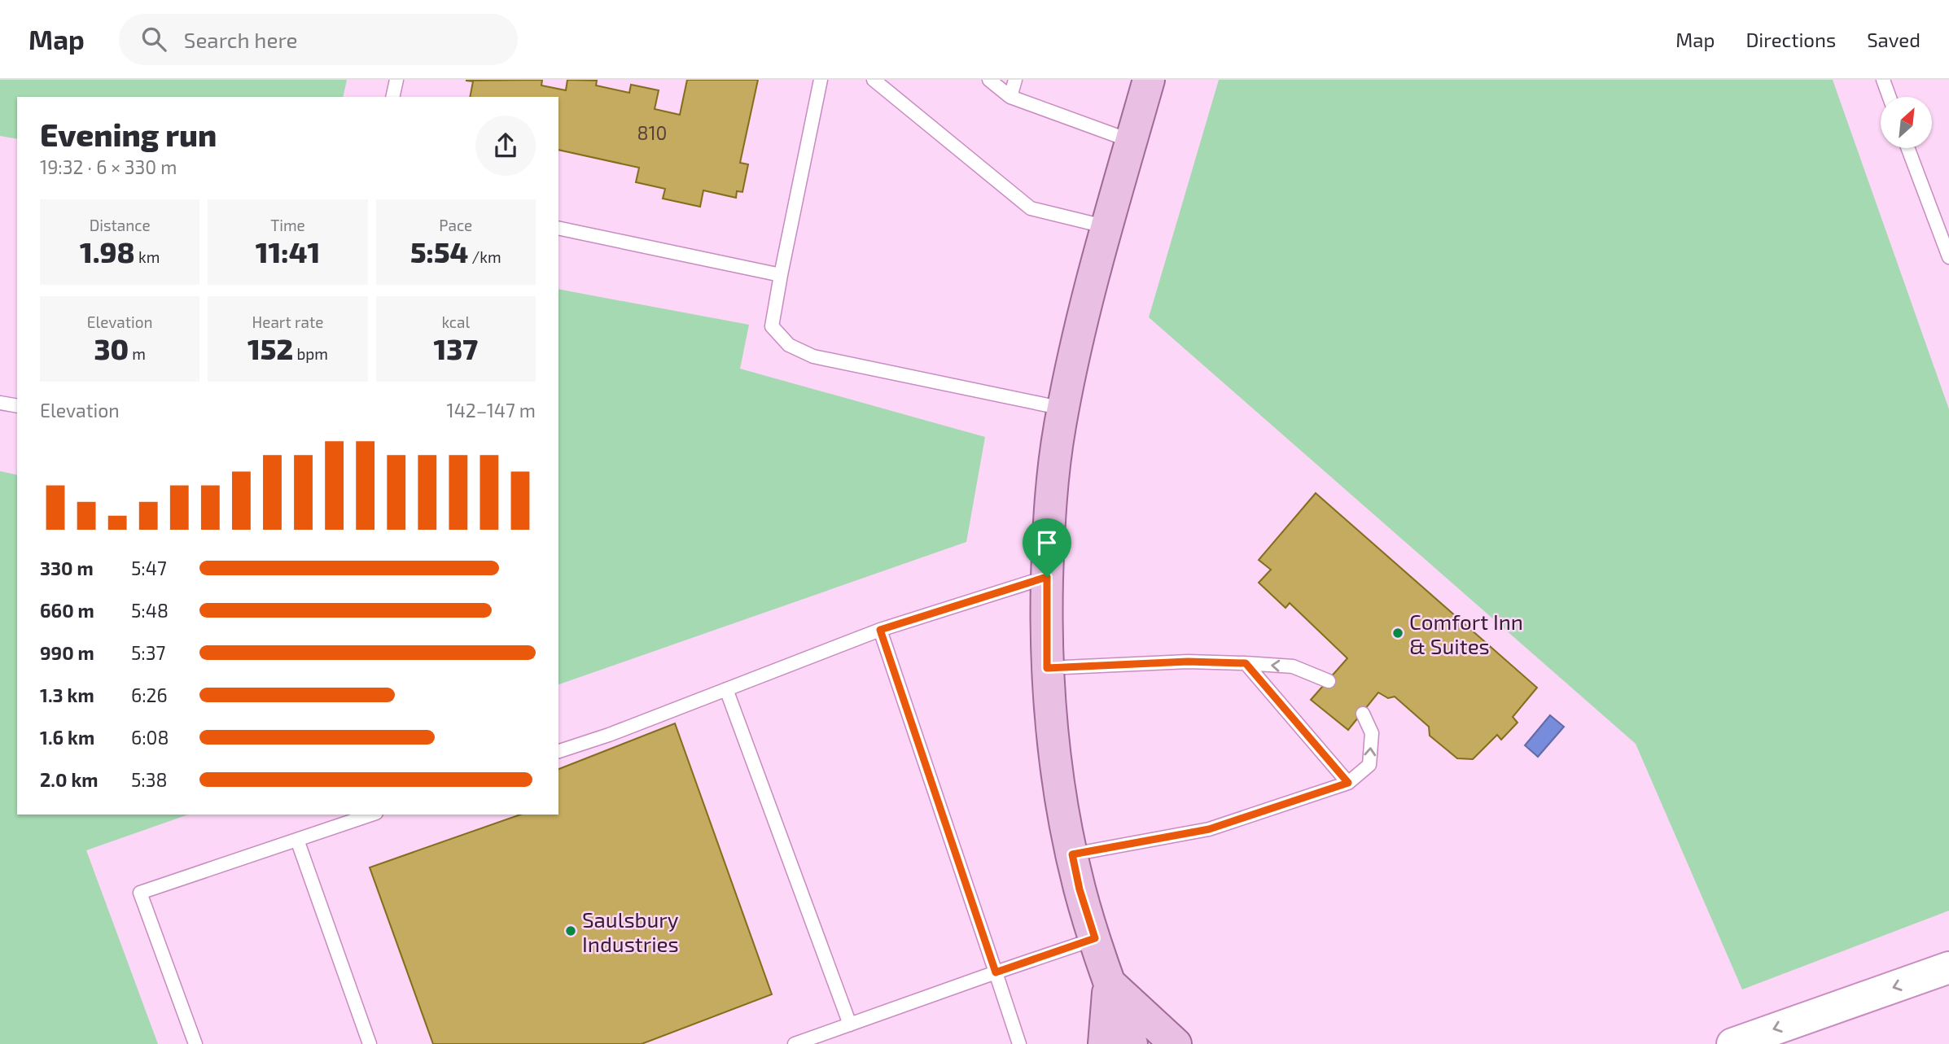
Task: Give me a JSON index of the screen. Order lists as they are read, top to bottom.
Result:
{
  "places": ["Comfort Inn & Suites", "Saulsbury Industries"],
  "house_numbers": ["810"],
  "north": "top right",
  "page": {
    "header": "Map",
    "search": "Search here",
    "nav": ["Map", "Directions", "Saved"],
    "heading": ["Evening run", "19:32 · 6 × 330 m"],
    "stats": [
      ["Distance", "1.98 km"],
      ["Time", "11:41"],
      ["Pace", "5:54 /km"],
      ["Elevation", "30 m"],
      ["Heart rate", "152 bpm"],
      ["kcal", "137"]
    ],
    "chart": ["Elevation", "142–147 m"],
    "list": [
      {
        "name": "330 m",
        "note": "5:47"
      },
      {
        "name": "660 m",
        "note": "5:48"
      },
      {
        "name": "990 m",
        "note": "5:37"
      },
      {
        "name": "1.3 km",
        "note": "6:26"
      },
      {
        "name": "1.6 km",
        "note": "6:08"
      },
      {
        "name": "2.0 km",
        "note": "5:38"
      }
    ]
  }
}
